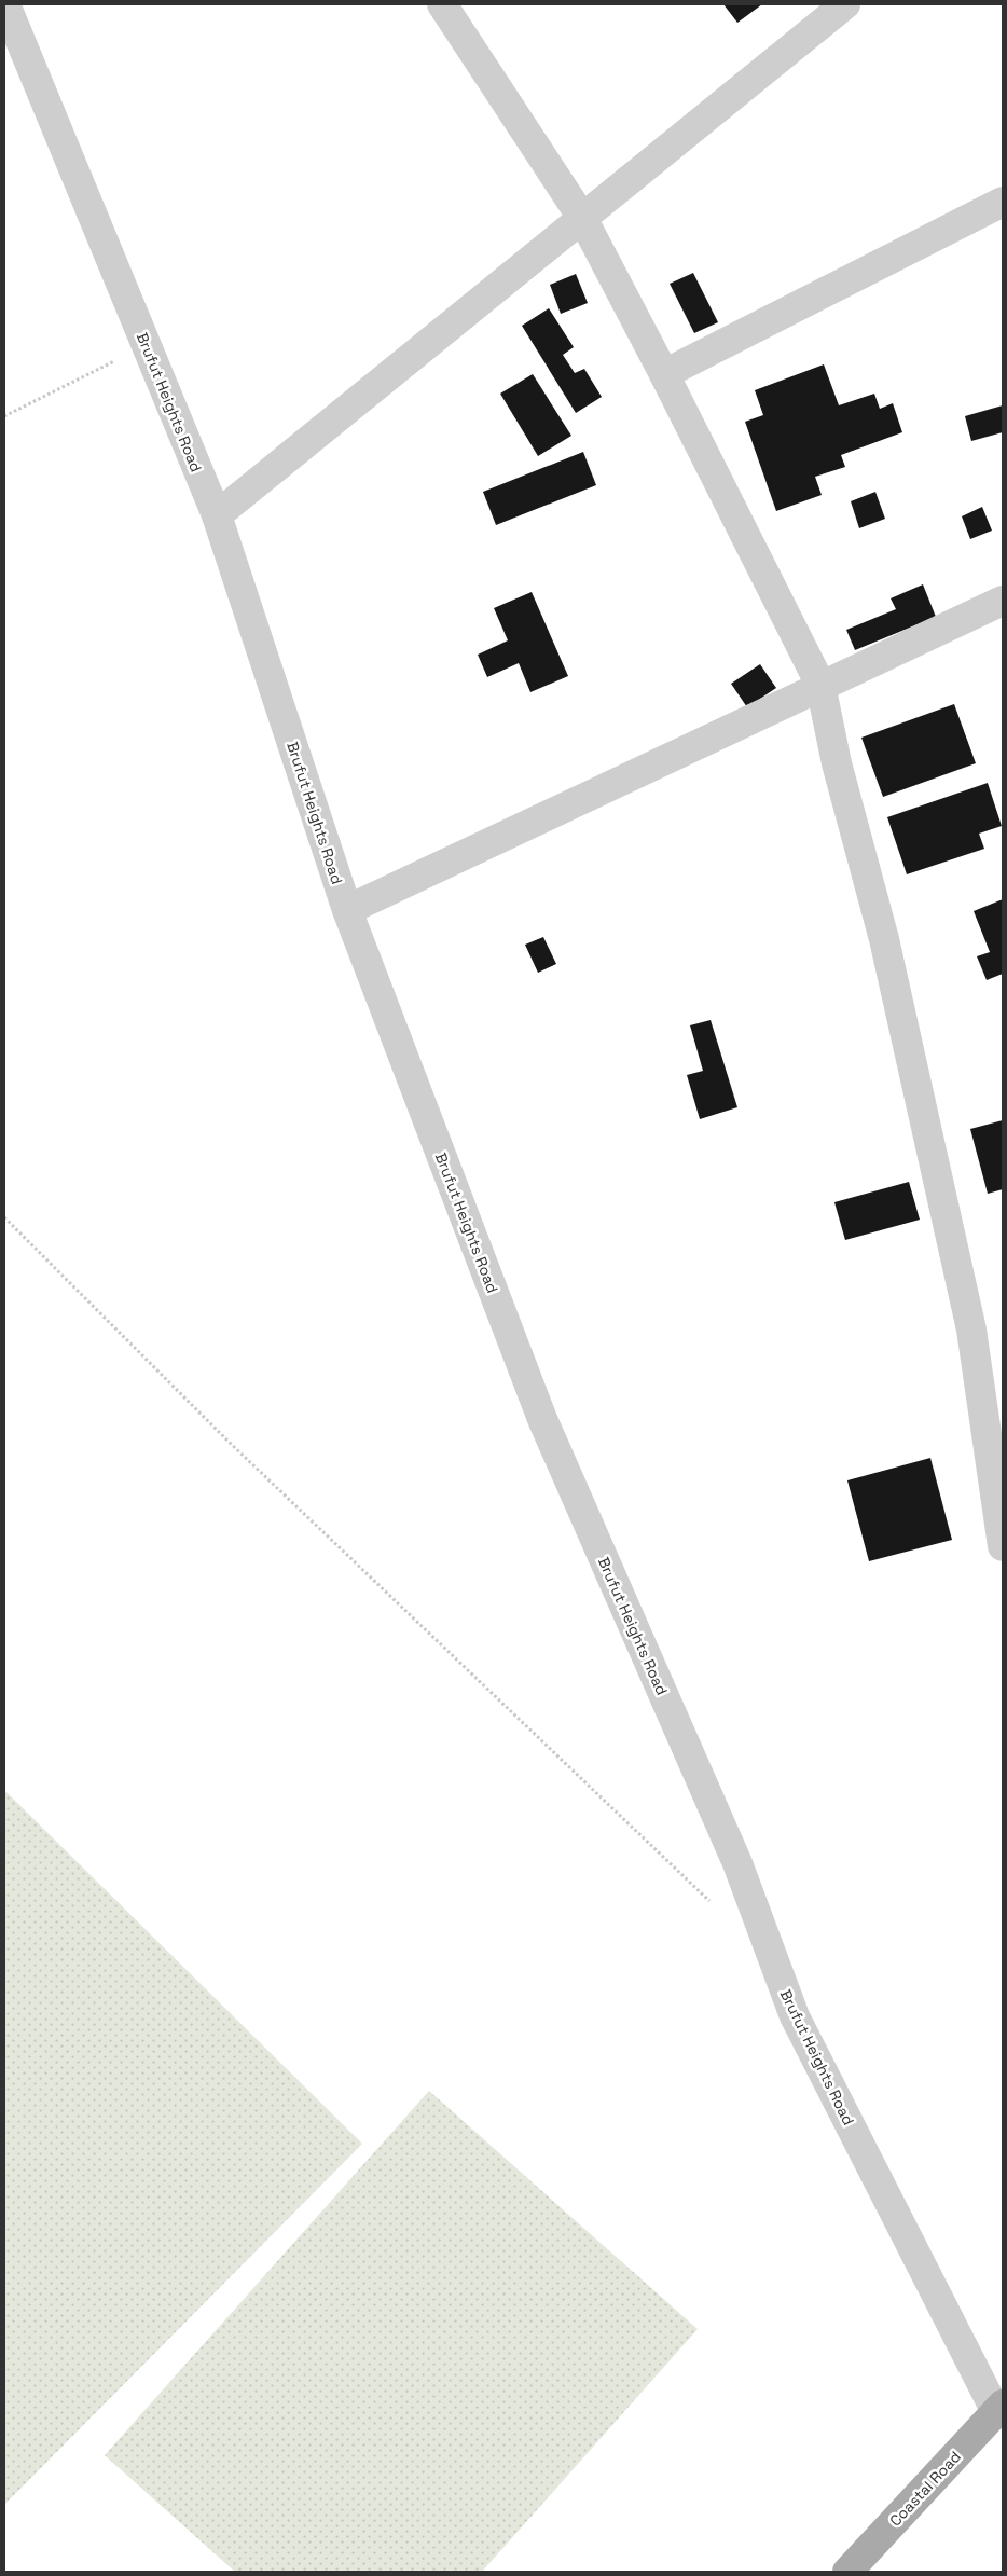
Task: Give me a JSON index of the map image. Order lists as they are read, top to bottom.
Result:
{
  "streets": {
    "main road": ["Coastal Road"],
    "street": ["Brufut Heights Road"]
  },
  "crossings": [
    ["Brufut Heights Road", "Coastal Road"]
  ]
}
